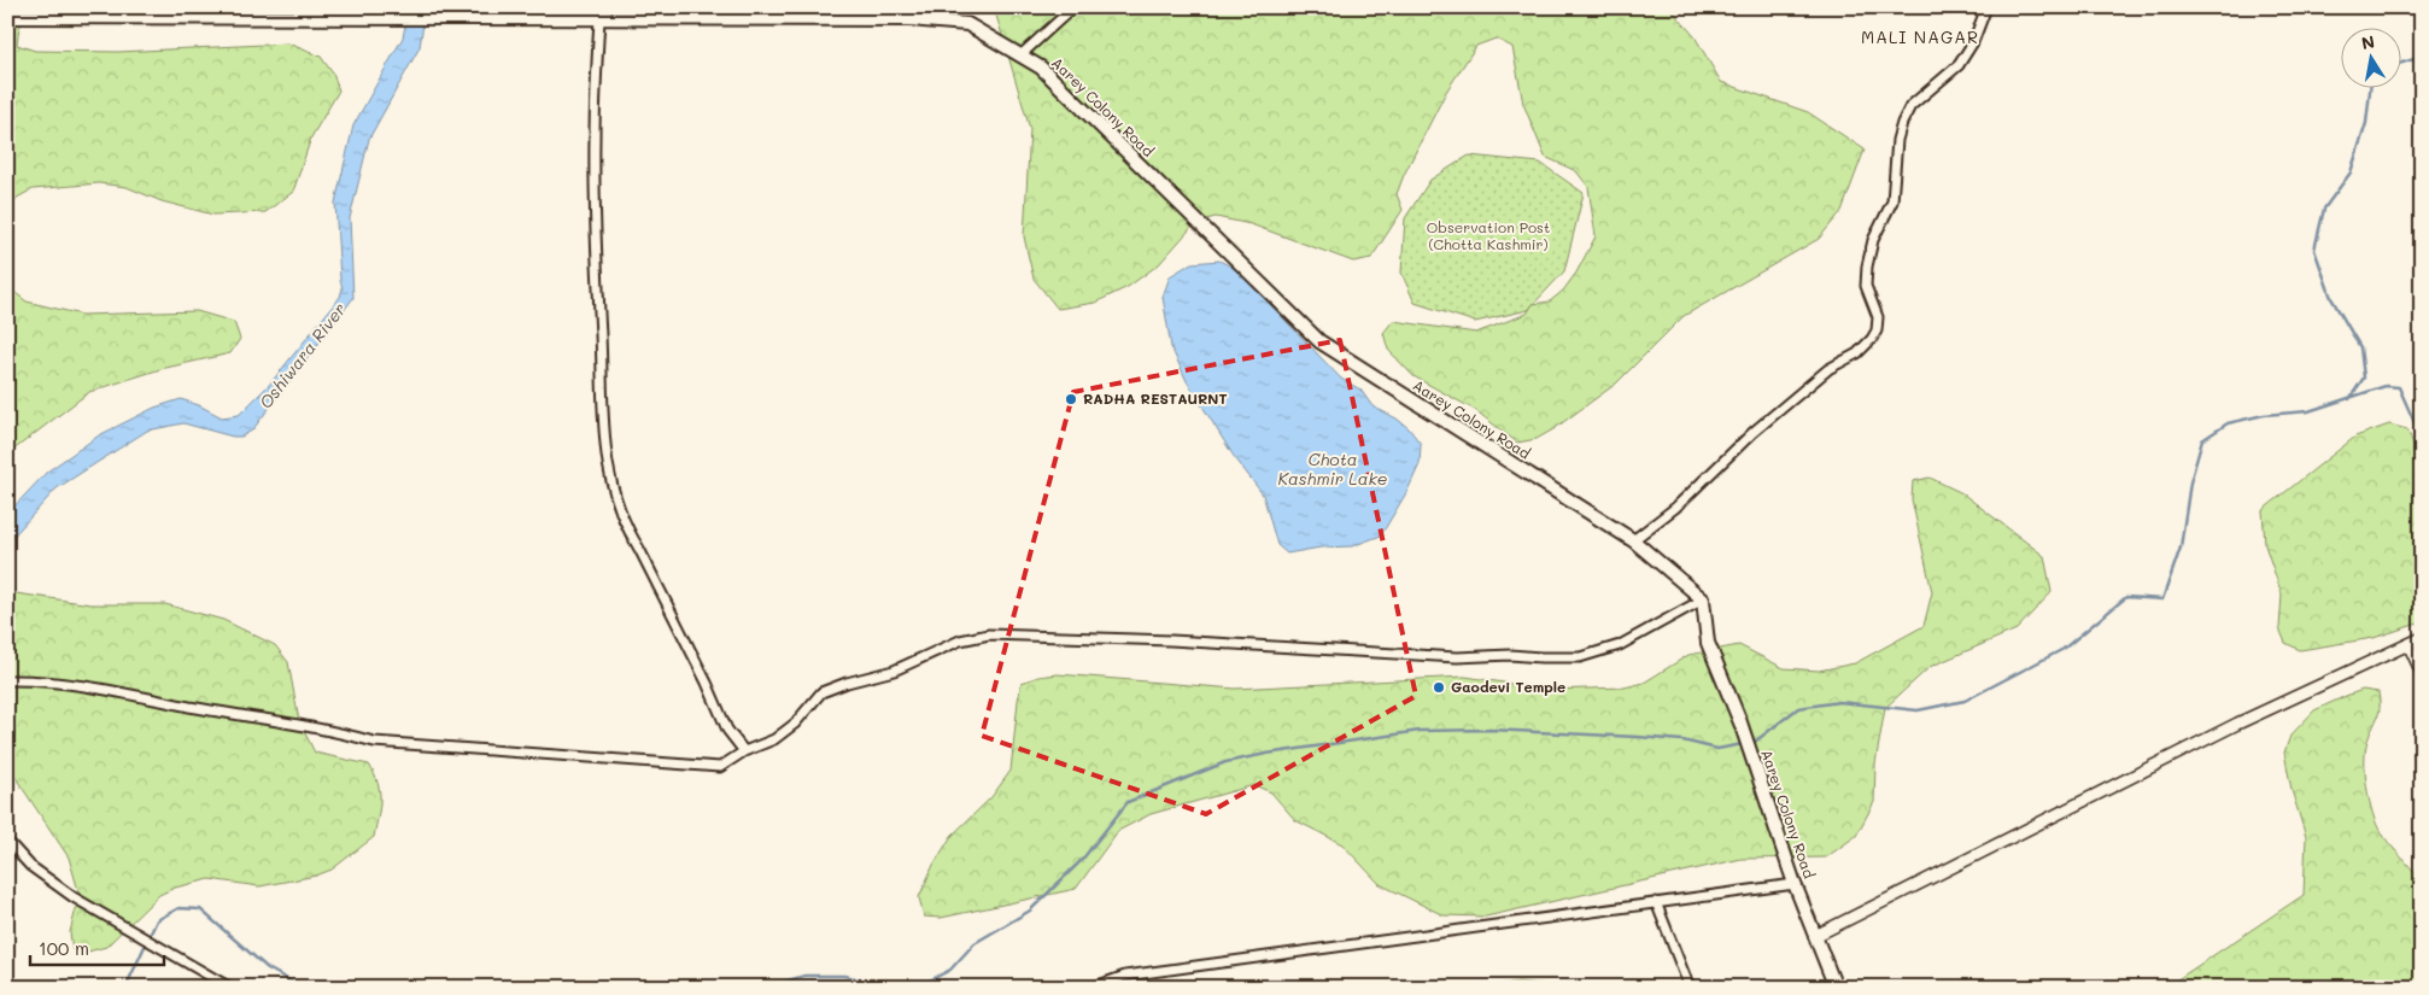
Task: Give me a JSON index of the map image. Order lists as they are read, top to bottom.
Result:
{
  "streets": {
    "main road": ["Aarey Colony Road"]
  },
  "districts": ["MALI NAGAR"],
  "water": ["Oshiwara River", "Chota Kashmir Lake"],
  "parks": ["Observation Post (Chotta Kashmir)"],
  "places": ["RADHA RESTAURNT", "Gaodevi Temple"],
  "scale_bar": "100 m",
  "north": "top"
}
